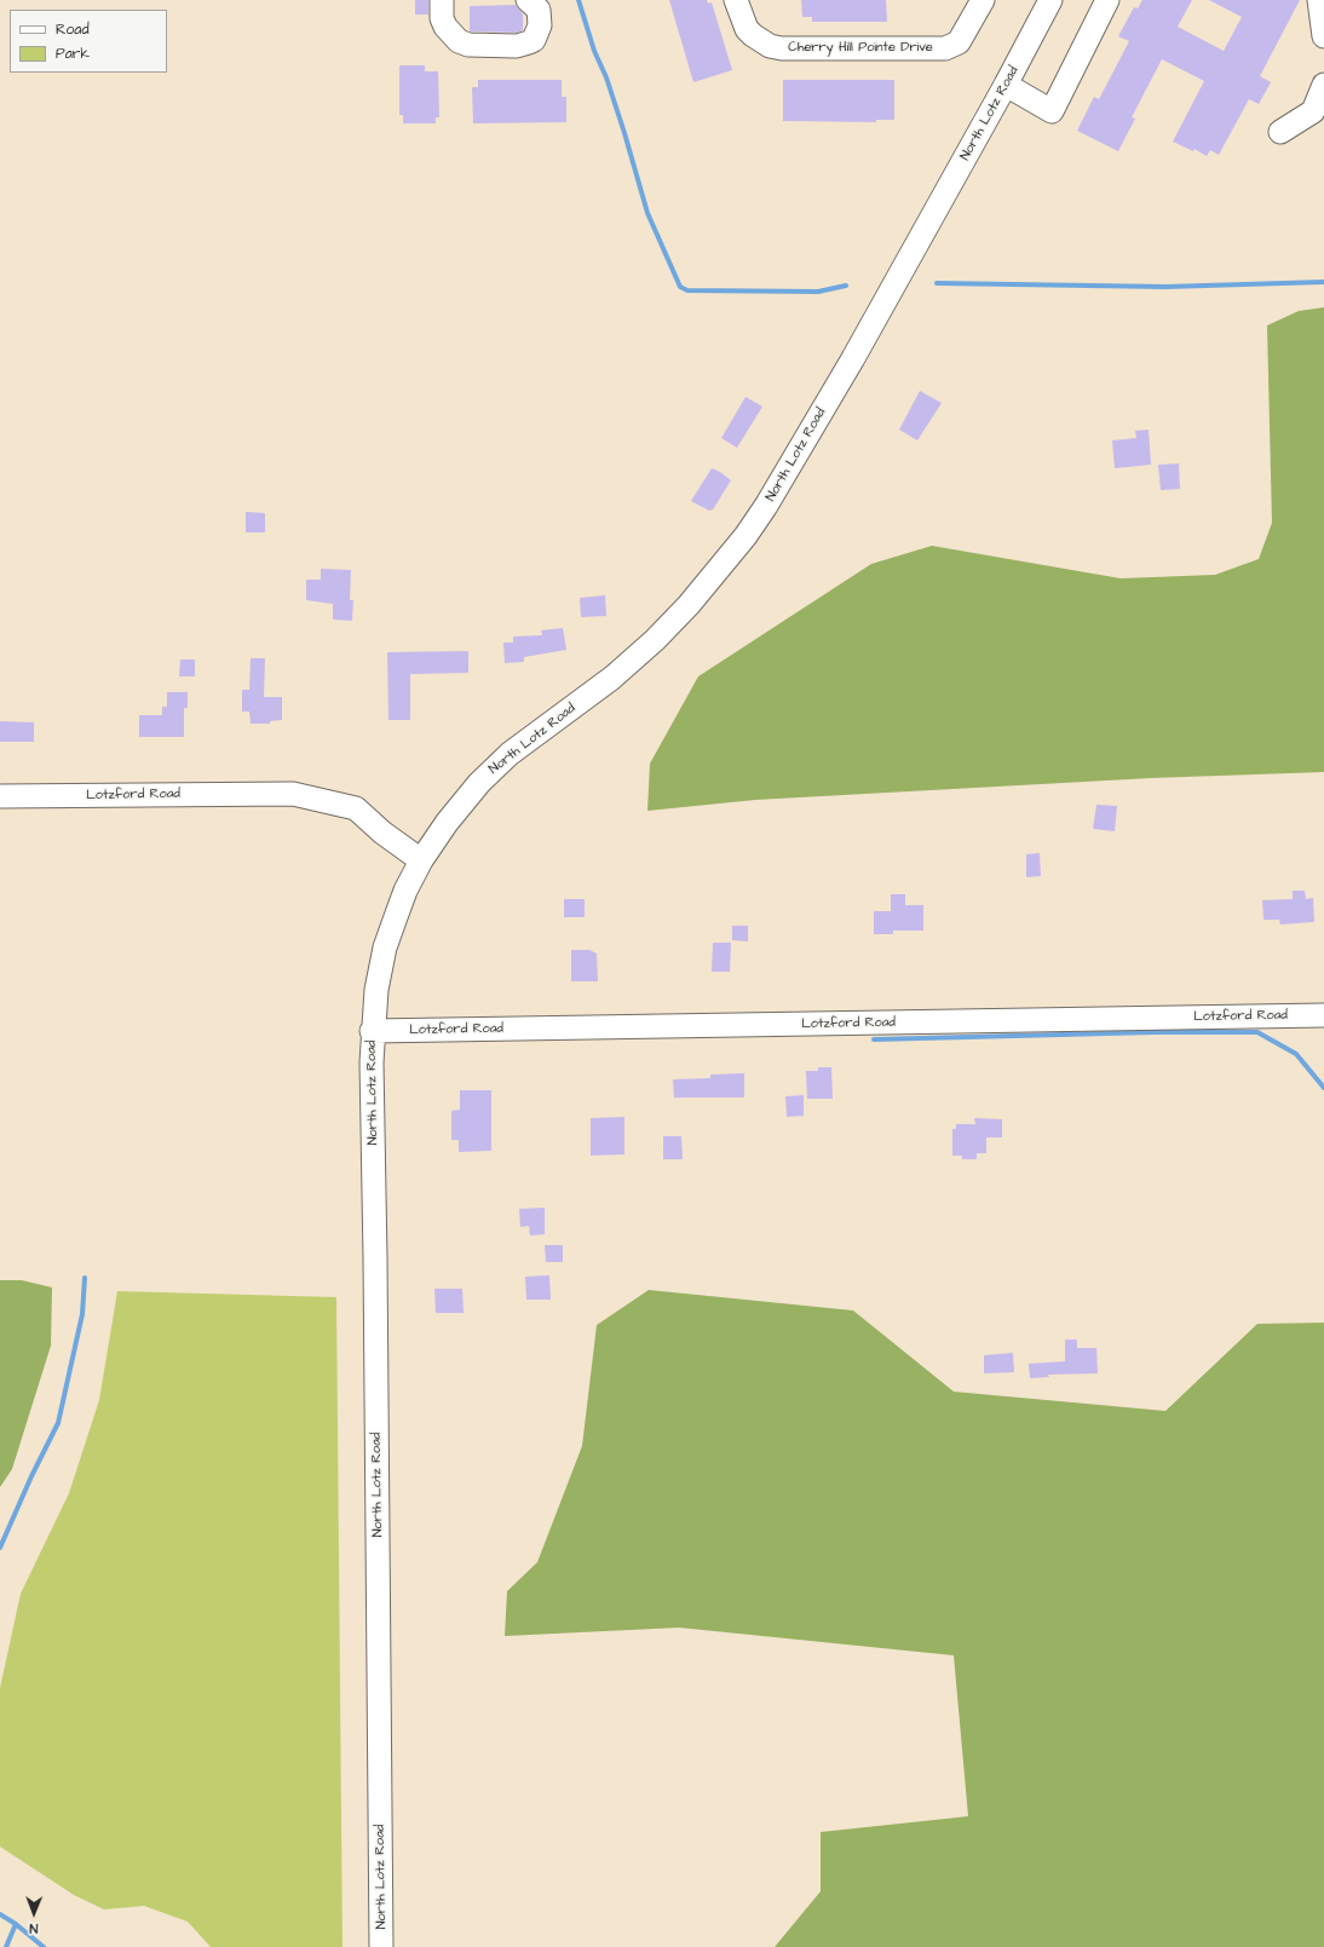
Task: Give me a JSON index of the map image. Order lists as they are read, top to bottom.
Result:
{
  "streets": {
    "street": ["Cherry Hill Pointe Drive", "North Lotz Road", "Lotzford Road"]
  },
  "crossings": [
    ["North Lotz Road", "Lotzford Road"]
  ],
  "legend": ["Road", "Park"],
  "north": "bottom"
}
